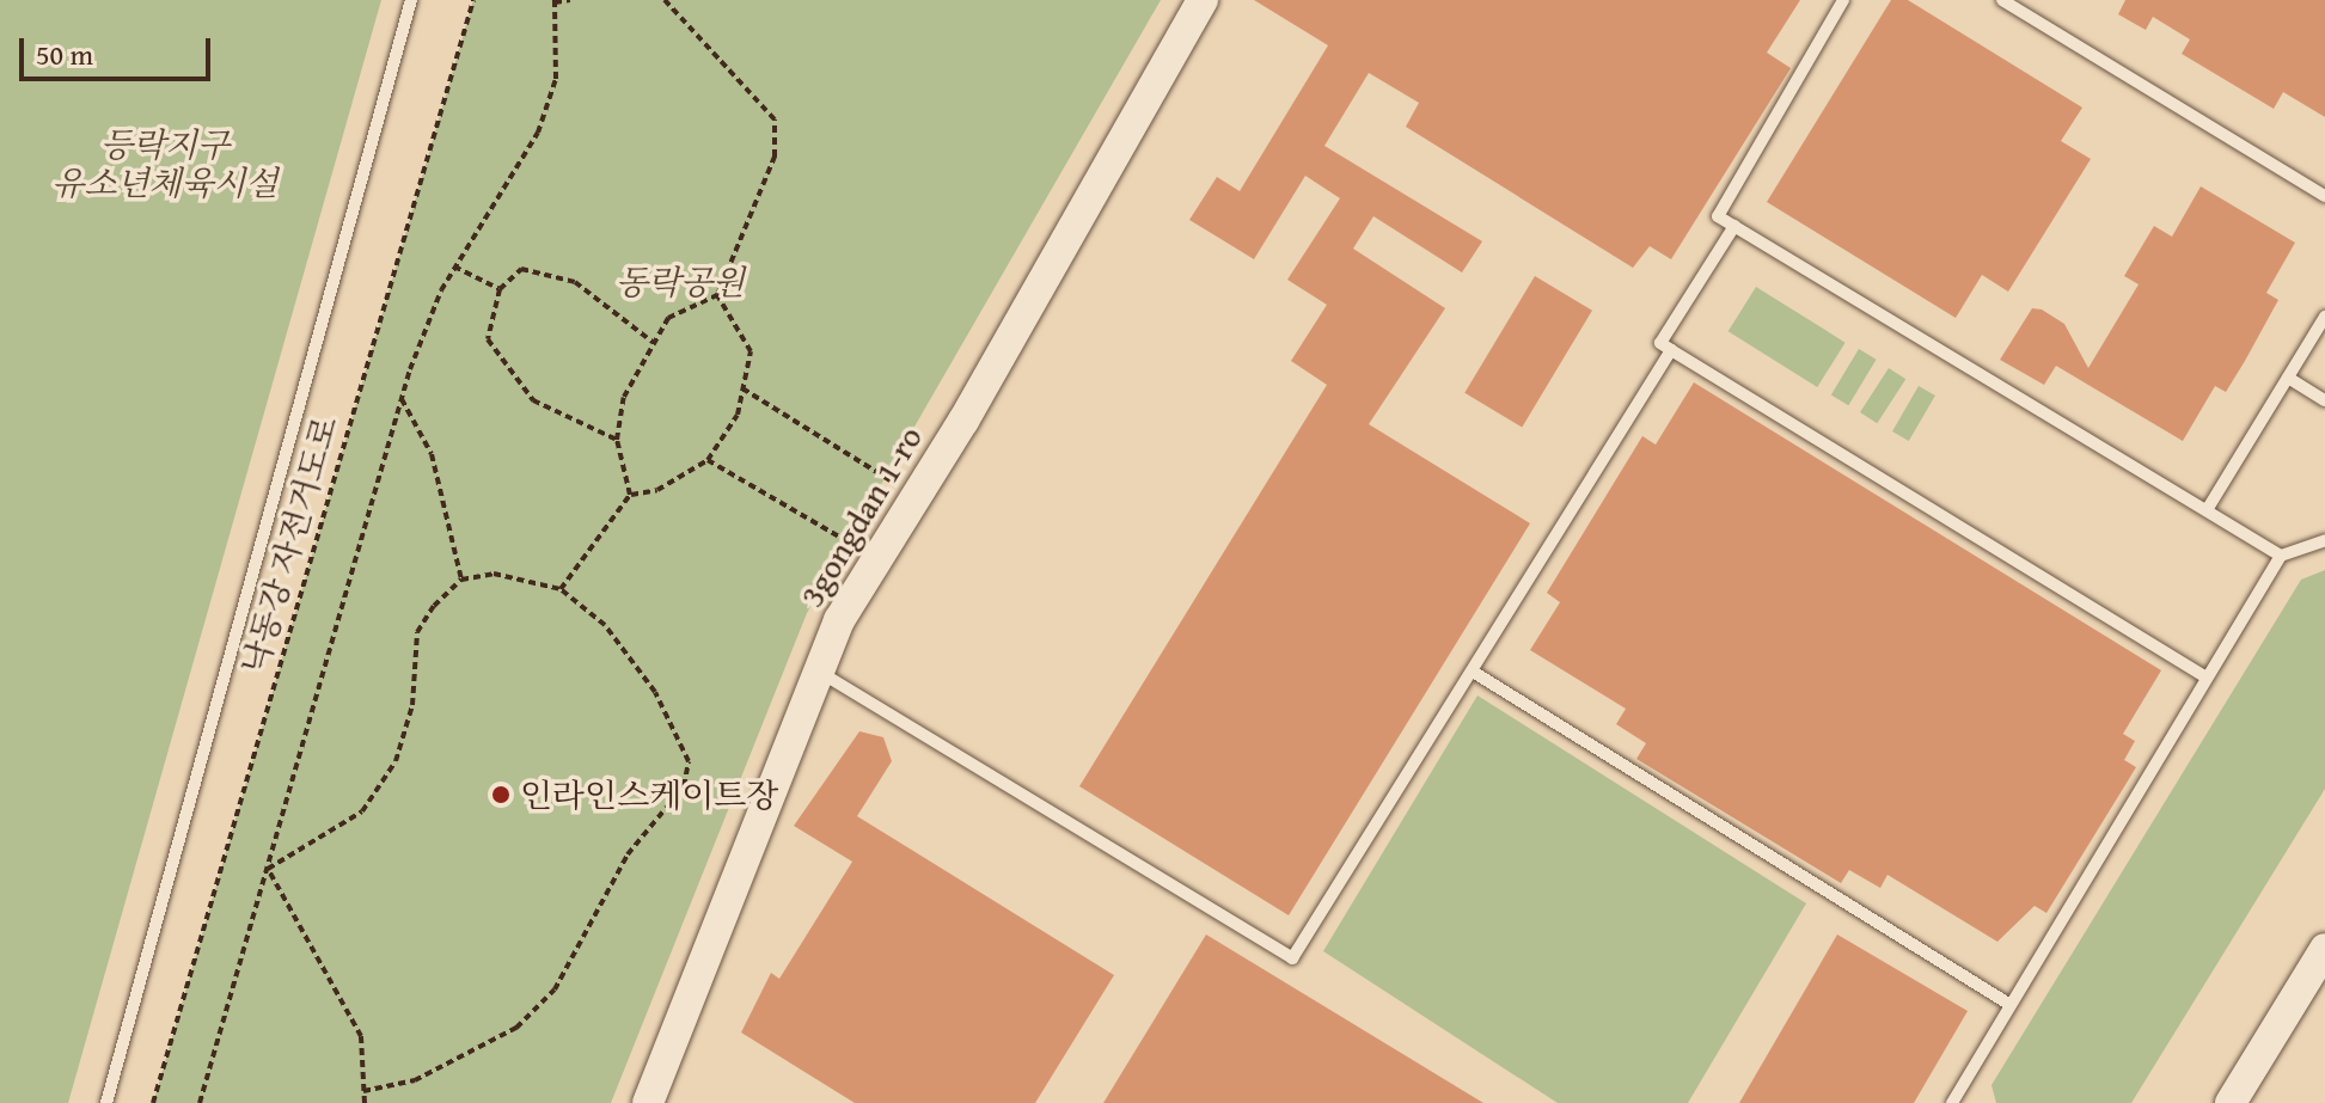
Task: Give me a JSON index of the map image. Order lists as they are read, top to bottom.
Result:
{
  "streets": {
    "street": ["3gongdan 1-ro"],
    "path": ["낙동강 자전거도로"]
  },
  "parks": ["등락지구 유소년체육시설", "동락공원"],
  "places": ["인라인스케이트장"],
  "scale_bar": "50 m"
}
